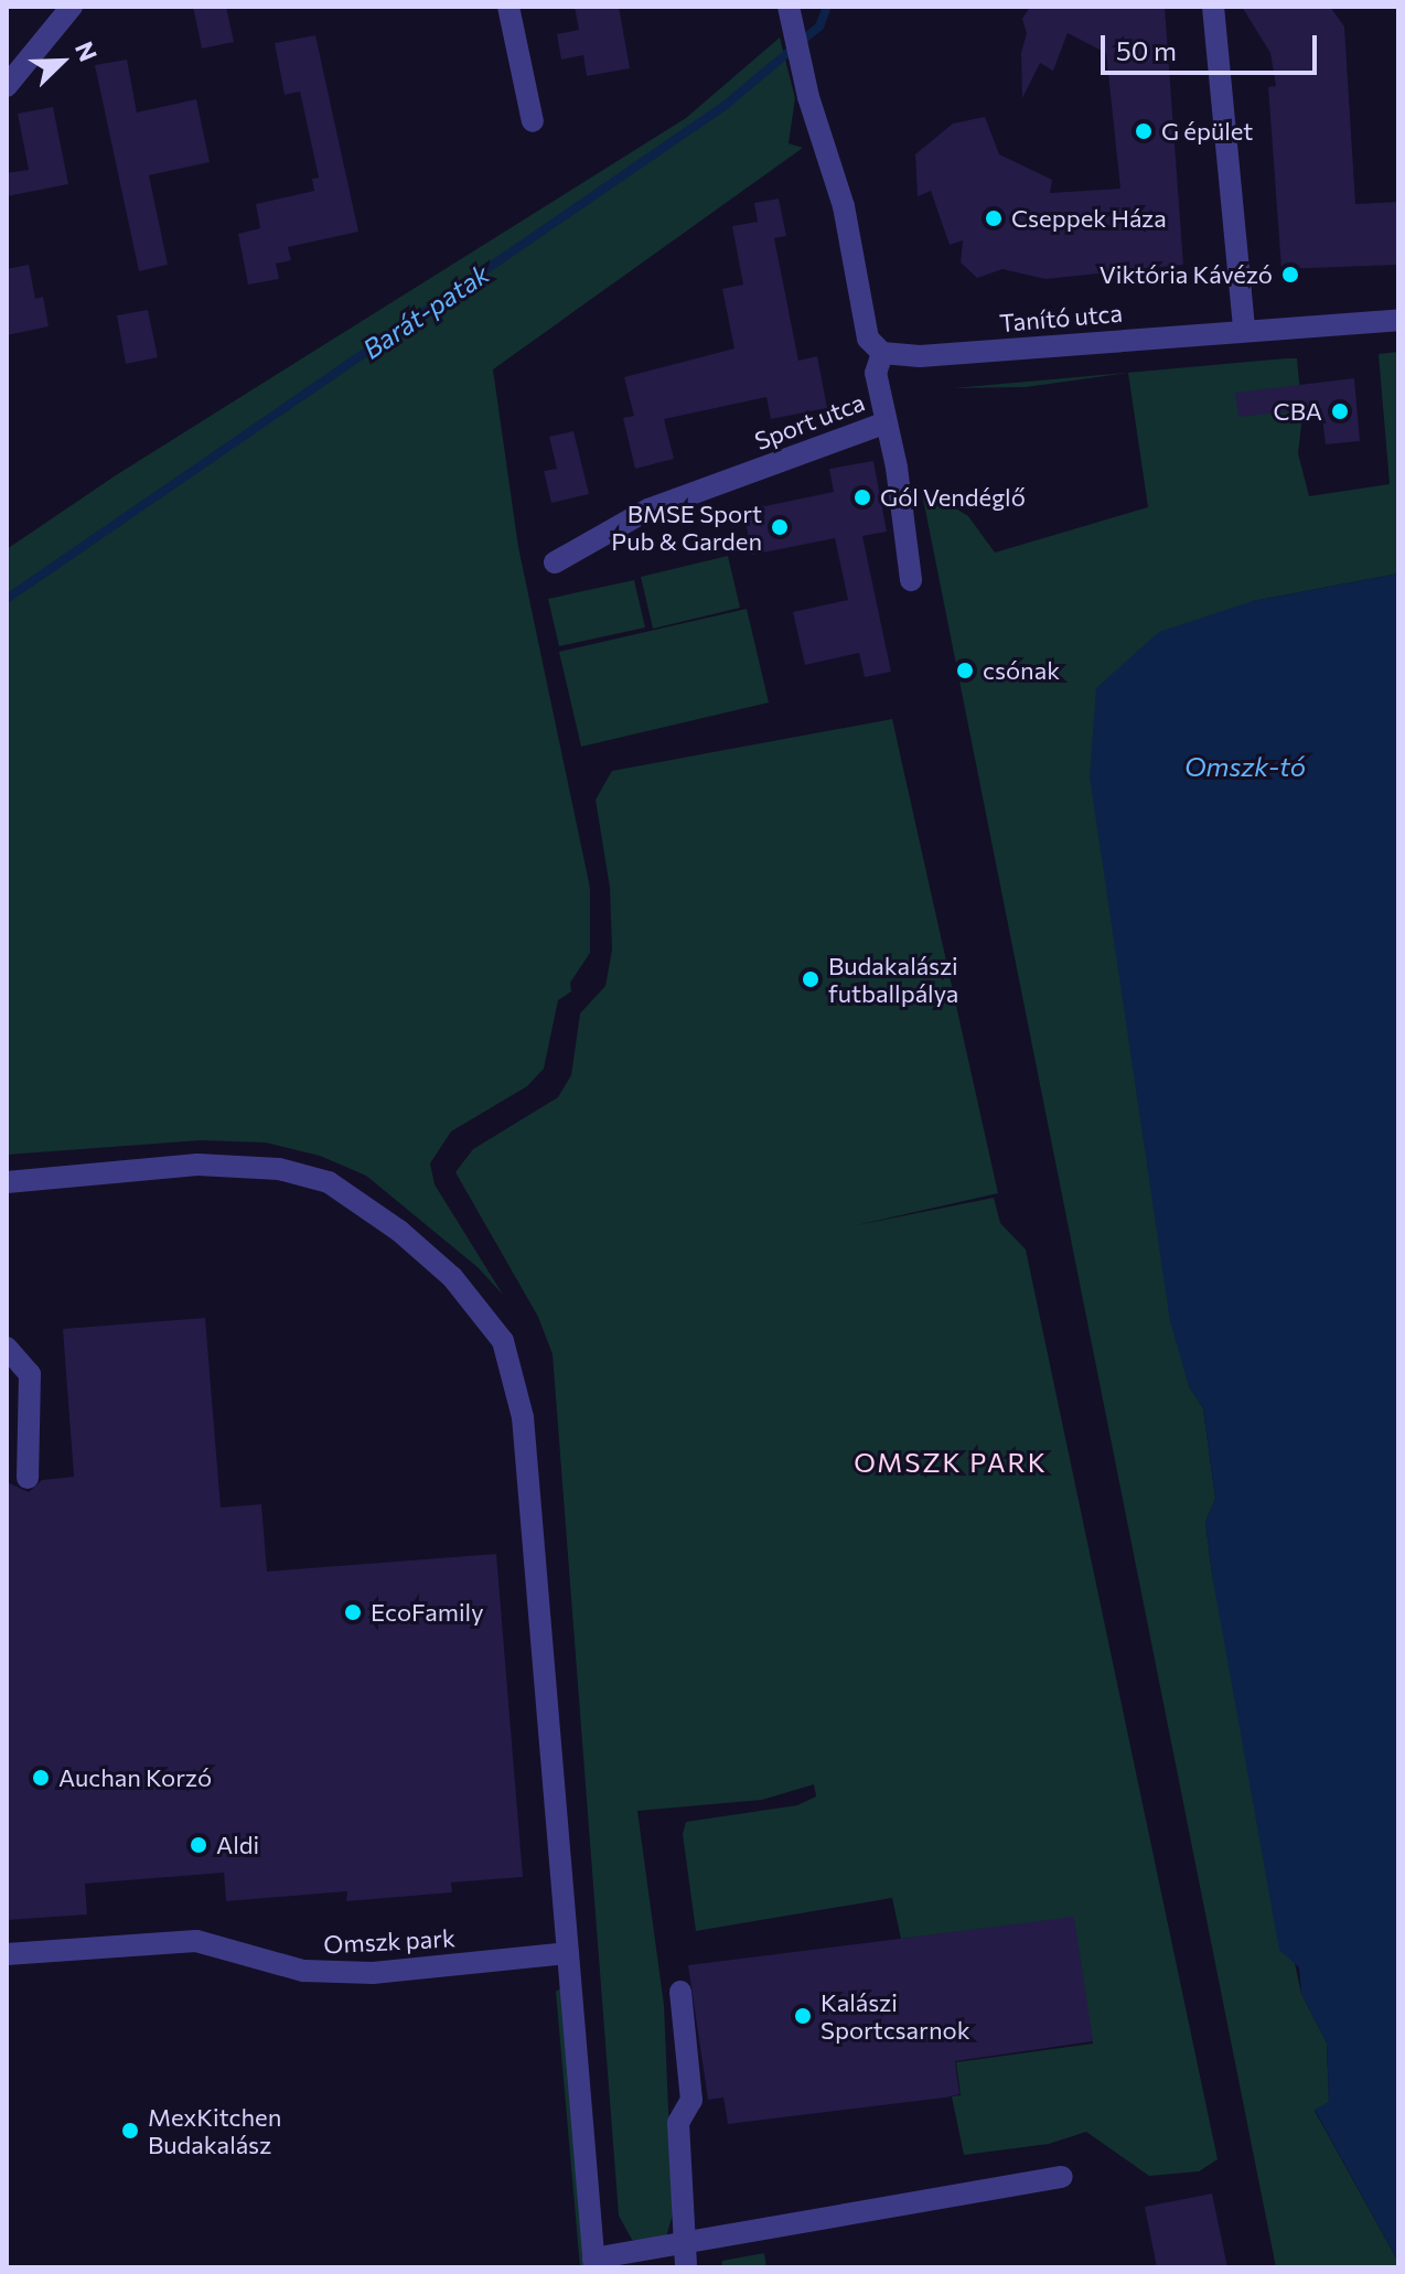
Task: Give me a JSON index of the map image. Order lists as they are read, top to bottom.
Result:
{
  "streets": {
    "street": ["Tanító utca", "Sport utca", "Omszk park"]
  },
  "crossings": [
    ["Tanító utca", "Sport utca"]
  ],
  "districts": ["OMSZK PARK"],
  "water": ["Barát-patak", "Omszk-tó"],
  "places": [
    "G épület",
    "Cseppek Háza",
    "Viktória Kávézó",
    "CBA",
    "Gól Vendéglő",
    "BMSE Sport Pub & Garden",
    "csónak",
    "Budakalászi futballpálya",
    "EcoFamily",
    "Auchan Korzó",
    "Aldi",
    "Kalászi Sportcsarnok",
    "MexKitchen Budakalász"
  ],
  "scale_bar": "50 m",
  "north": "top right"
}
